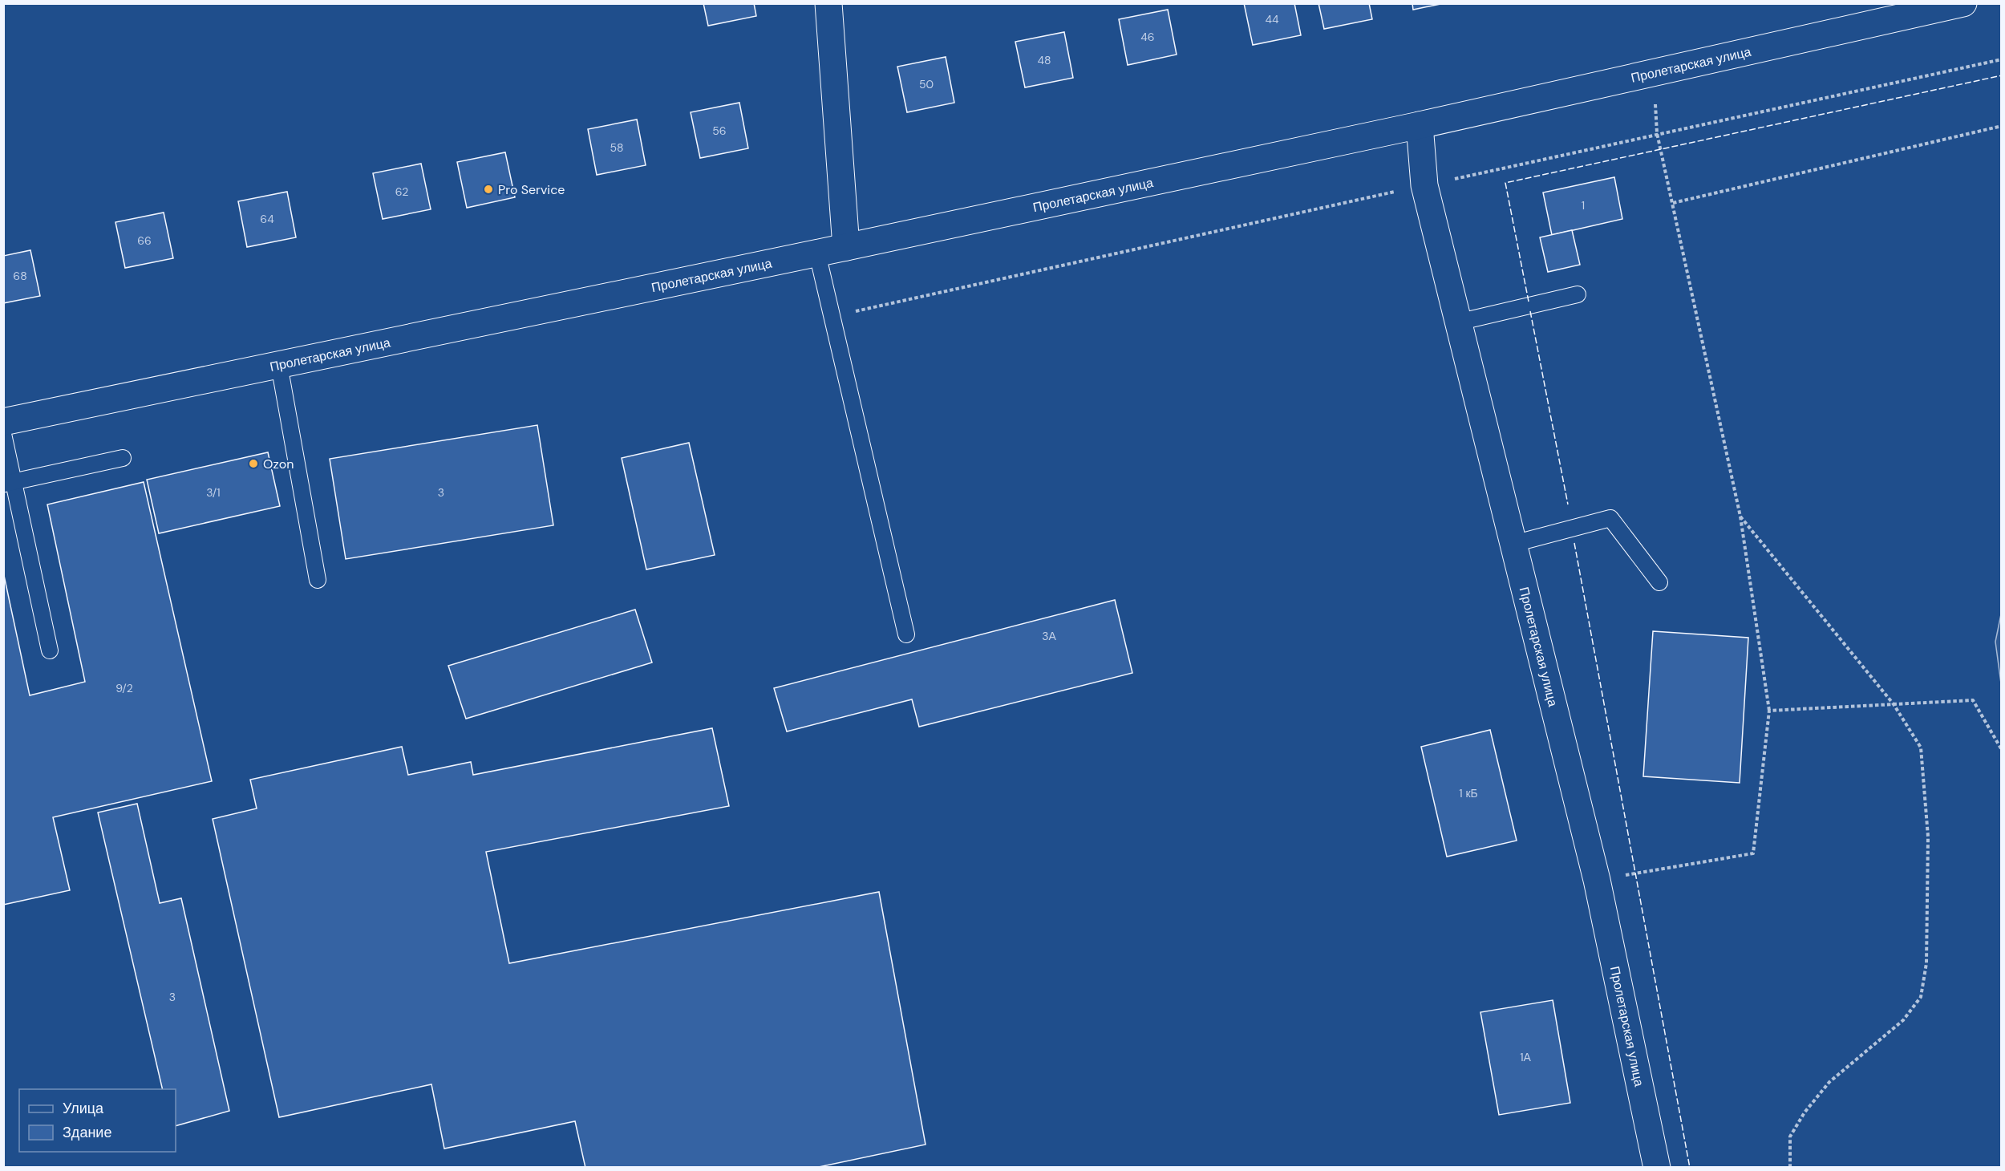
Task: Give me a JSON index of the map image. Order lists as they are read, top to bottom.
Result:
{
  "streets": {
    "main road": ["Пролетарская улица"]
  },
  "places": ["Pro Service", "Ozon"],
  "house_numbers": [
    "44",
    "46",
    "48",
    "50",
    "56",
    "58",
    "62",
    "1",
    "64",
    "66",
    "68",
    "3/1",
    "3",
    "3А",
    "9/2",
    "1 кБ",
    "3",
    "1А"
  ],
  "legend": ["Улица", "Здание"]
}
